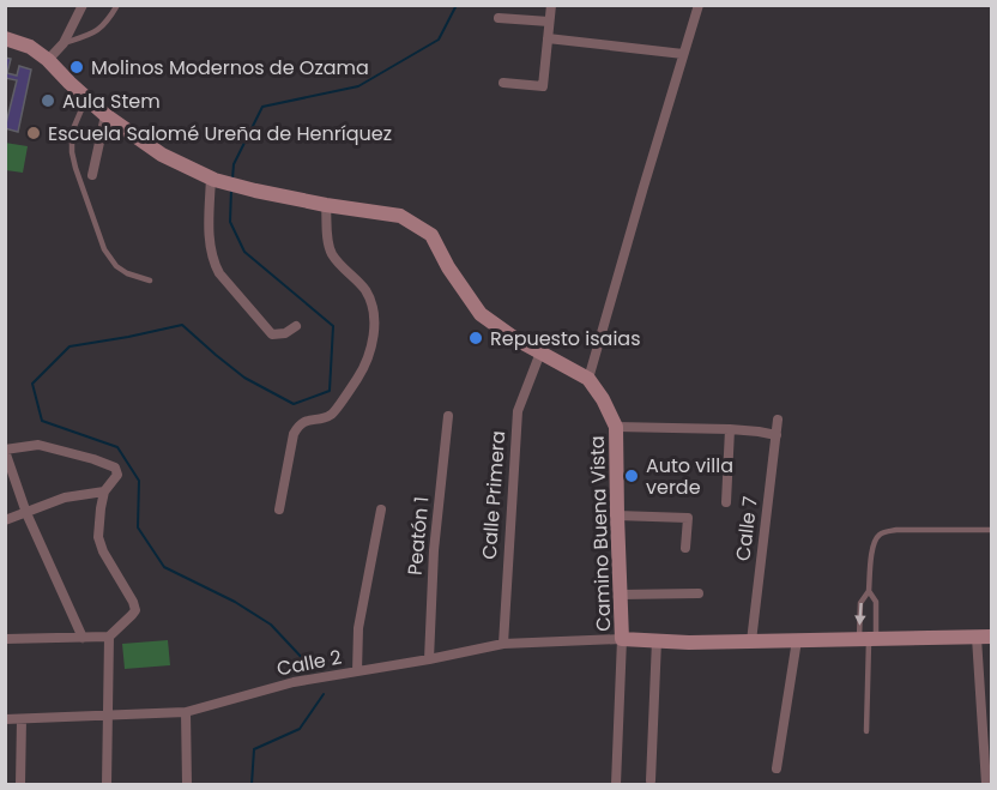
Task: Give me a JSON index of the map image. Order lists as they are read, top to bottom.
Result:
{
  "streets": {
    "street": [
      "Calle Primera",
      "Calle 7",
      "Camino Buena Vista",
      "Peatón 1",
      "Calle 2"
    ]
  },
  "crossings": [
    ["Calle Primera", "Camino Buena Vista"],
    ["Calle Primera", "Calle 2"],
    ["Calle 7", "Camino Buena Vista"],
    ["Camino Buena Vista", "Calle 2"],
    ["Peatón 1", "Calle 2"]
  ],
  "places": [
    "Molinos Modernos de Ozama",
    "Aula Stem",
    "Escuela Salomé Ureña de Henríquez",
    "Repuesto isaias",
    "Auto villa verde"
  ]
}
